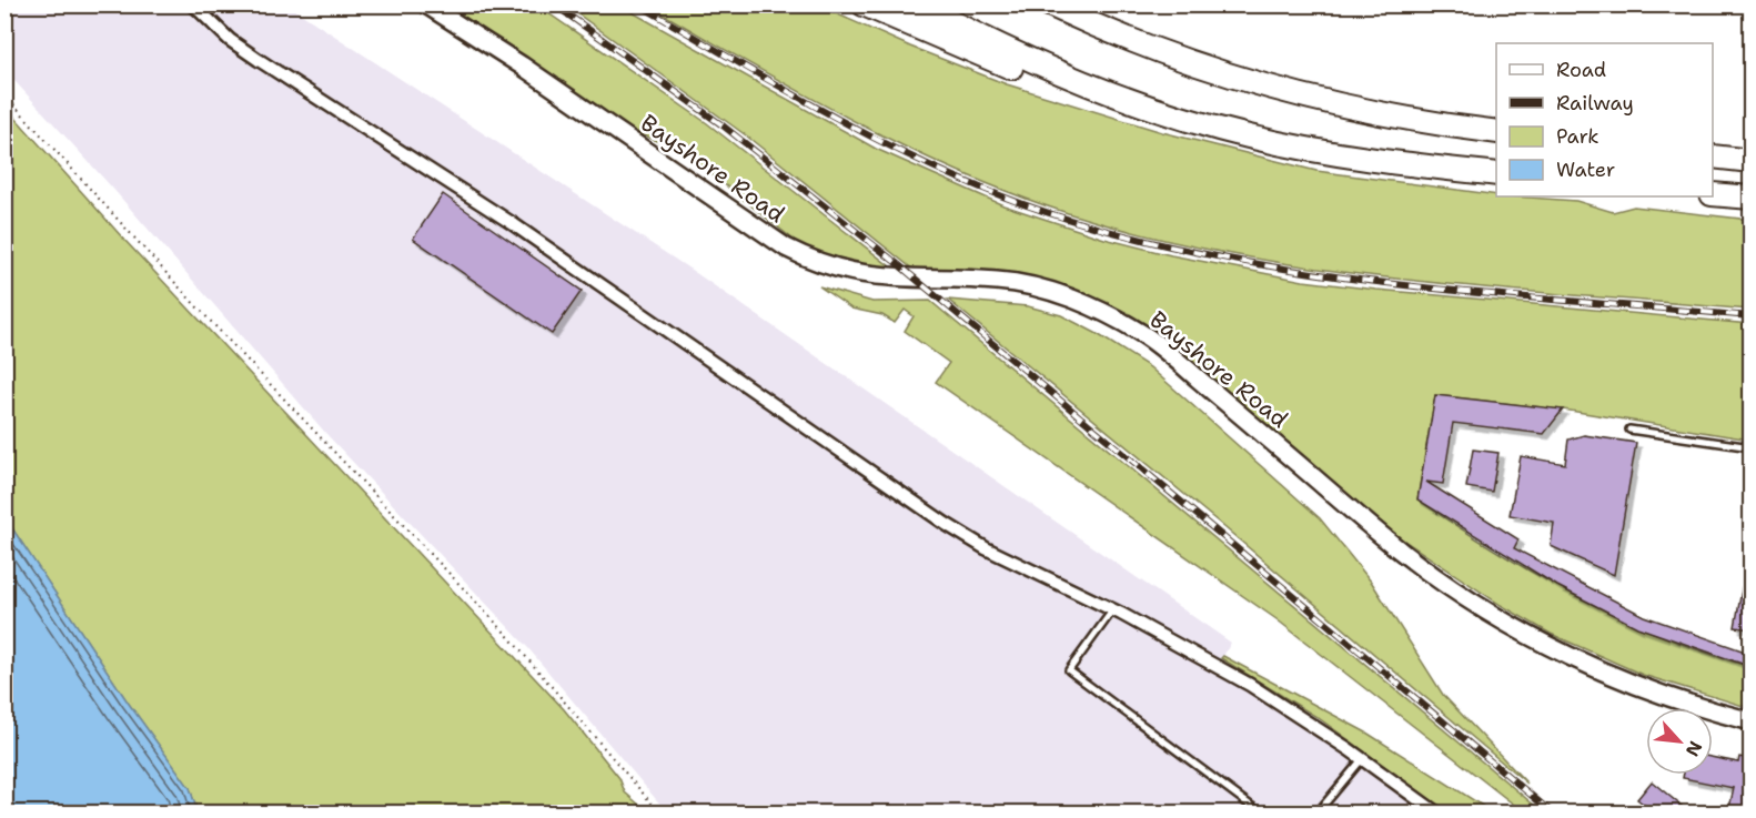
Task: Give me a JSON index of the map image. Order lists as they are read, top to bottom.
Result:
{
  "streets": {
    "street": ["Bayshore Road"]
  },
  "legend": [
    "Road",
    "Railway",
    "Park",
    "Water"
  ],
  "north": "bottom right"
}
